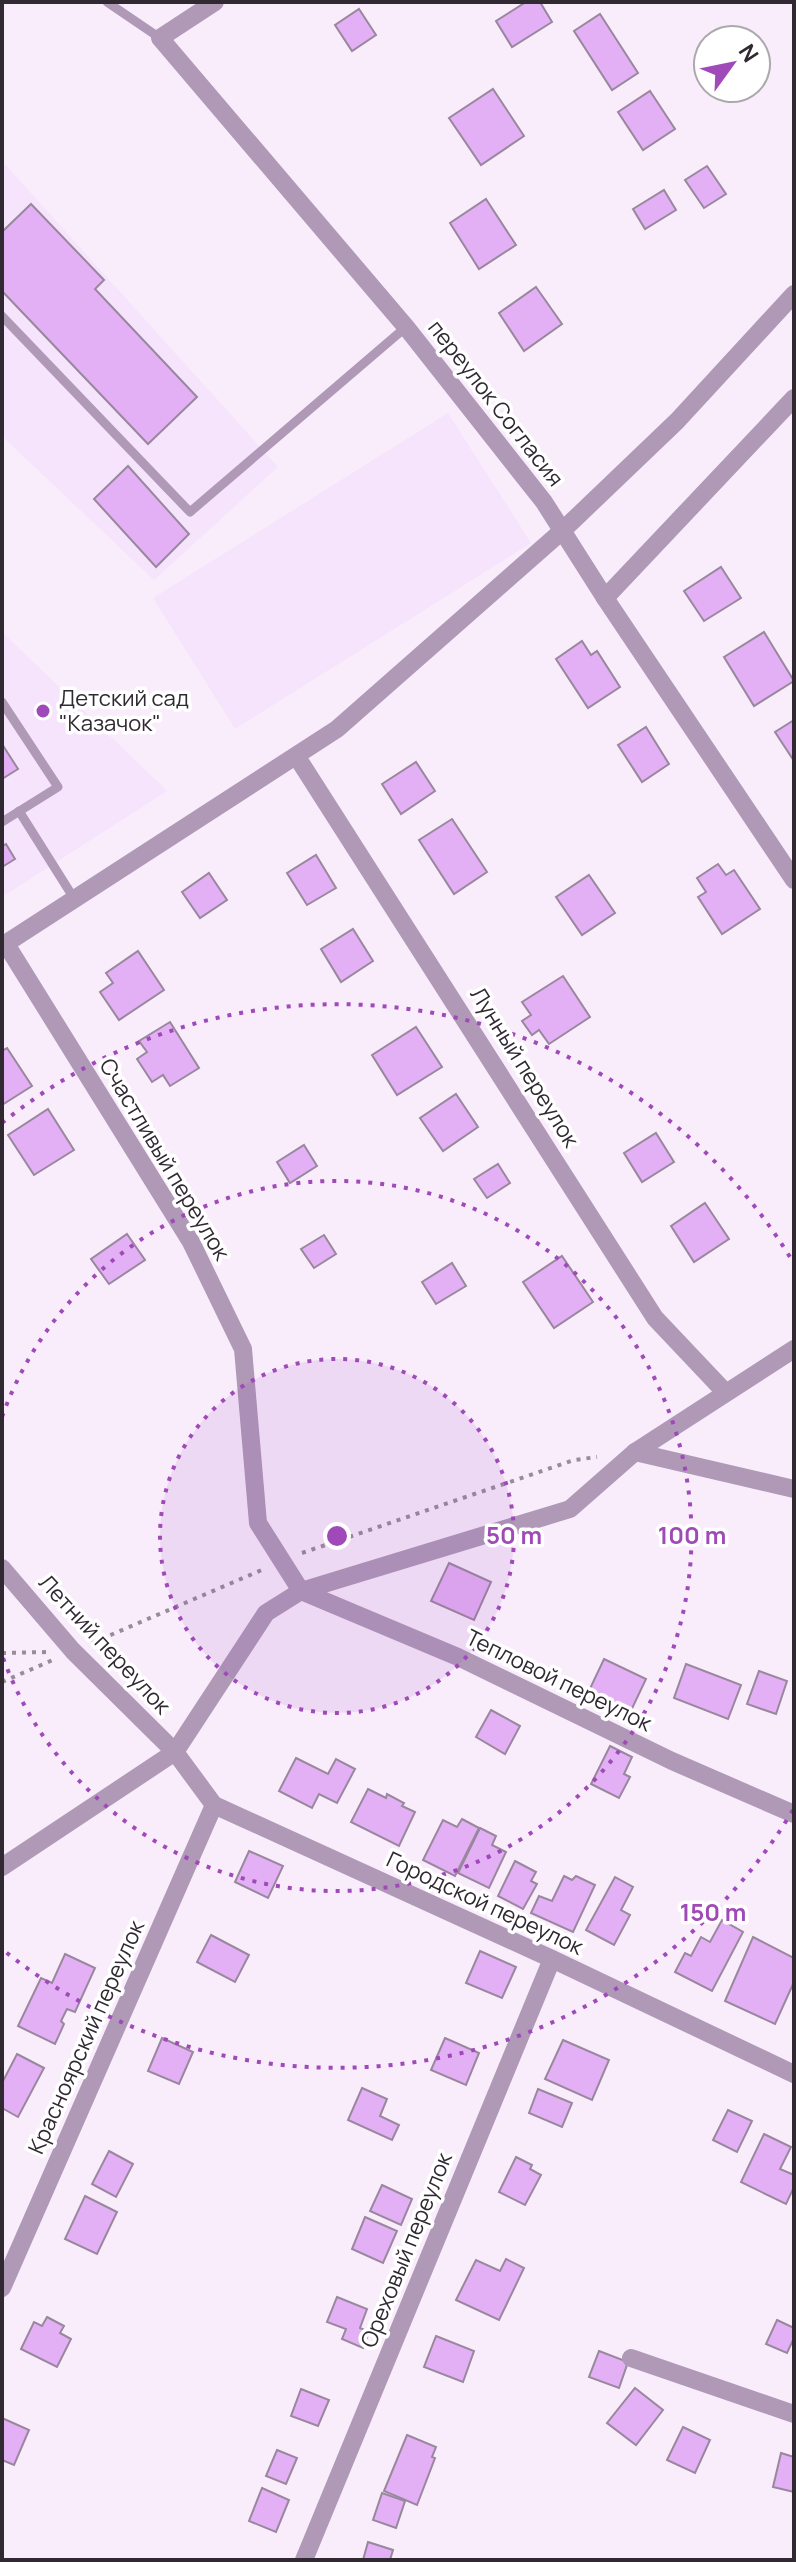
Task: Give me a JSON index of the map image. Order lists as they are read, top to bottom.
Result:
{
  "streets": {
    "street": [
      "переулок Согласия",
      "Лунный переулок",
      "Счастливый переулок",
      "Летний переулок",
      "Тепловой переулок",
      "Городской переулок",
      "Красноярский переулок",
      "Ореховый переулок"
    ]
  },
  "crossings": [
    ["Счастливый переулок", "Тепловой переулок"],
    ["Летний переулок", "Городской переулок"],
    ["Городской переулок", "Красноярский переулок"],
    ["Городской переулок", "Ореховый переулок"]
  ],
  "places": ["Детский сад \"Казачок\""],
  "north": "top right",
  "rings": ["50 m", "100 m", "150 m"]
}
